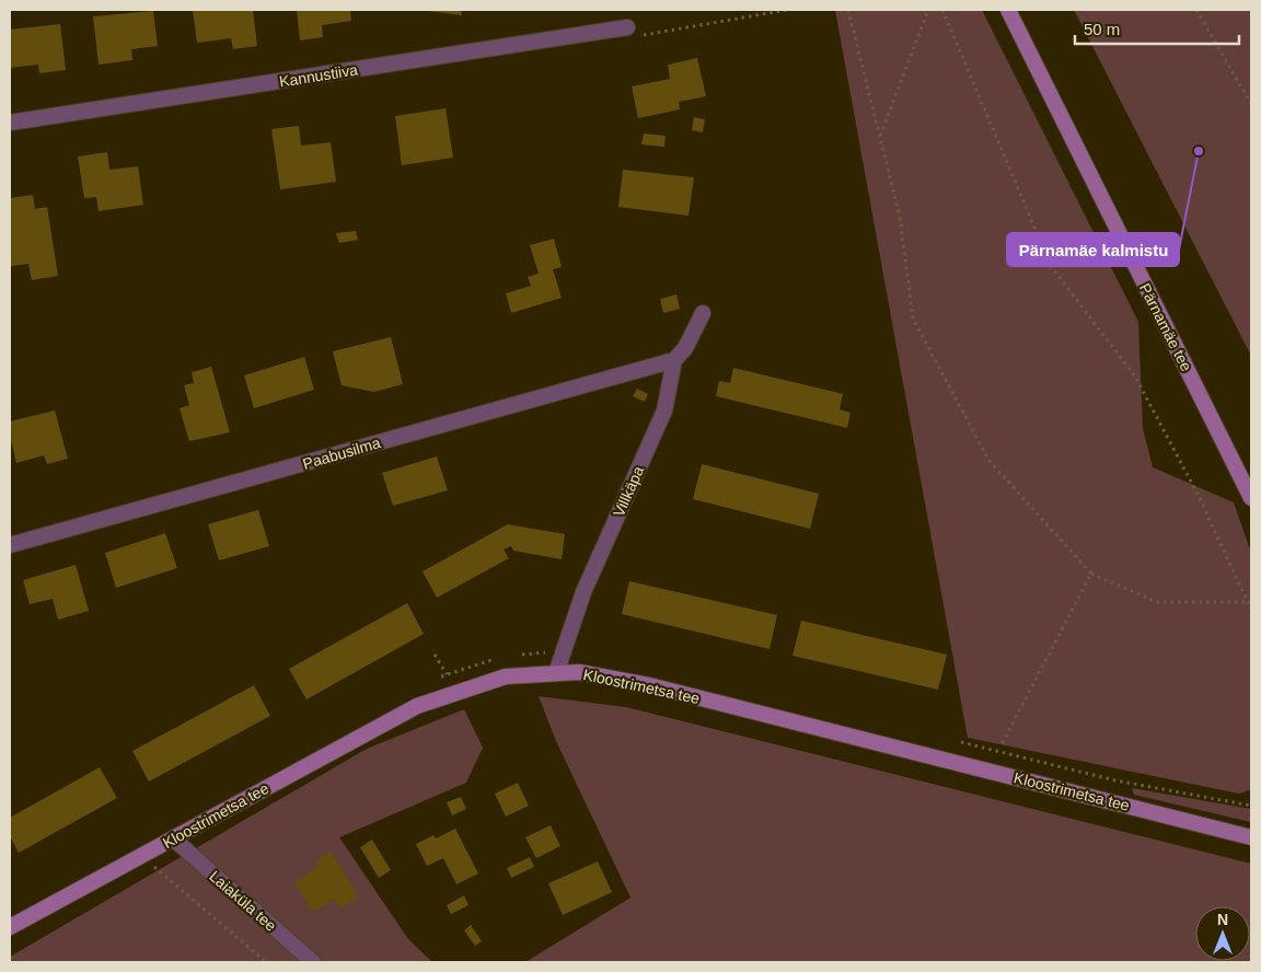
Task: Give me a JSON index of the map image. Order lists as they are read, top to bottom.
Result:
{
  "streets": {
    "main road": ["Pärnamäe tee", "Kloostrimetsa tee"],
    "street": [
      "Kannustiiva",
      "Paabusilma",
      "Villkäpa",
      "Laiaküla tee"
    ]
  },
  "crossings": [
    ["Paabusilma", "Villkäpa"],
    ["Villkäpa", "Kloostrimetsa tee"],
    ["Kloostrimetsa tee", "Laiaküla tee"]
  ],
  "places": ["Pärnamäe kalmistu"],
  "scale_bar": "50 m",
  "north": "top"
}
